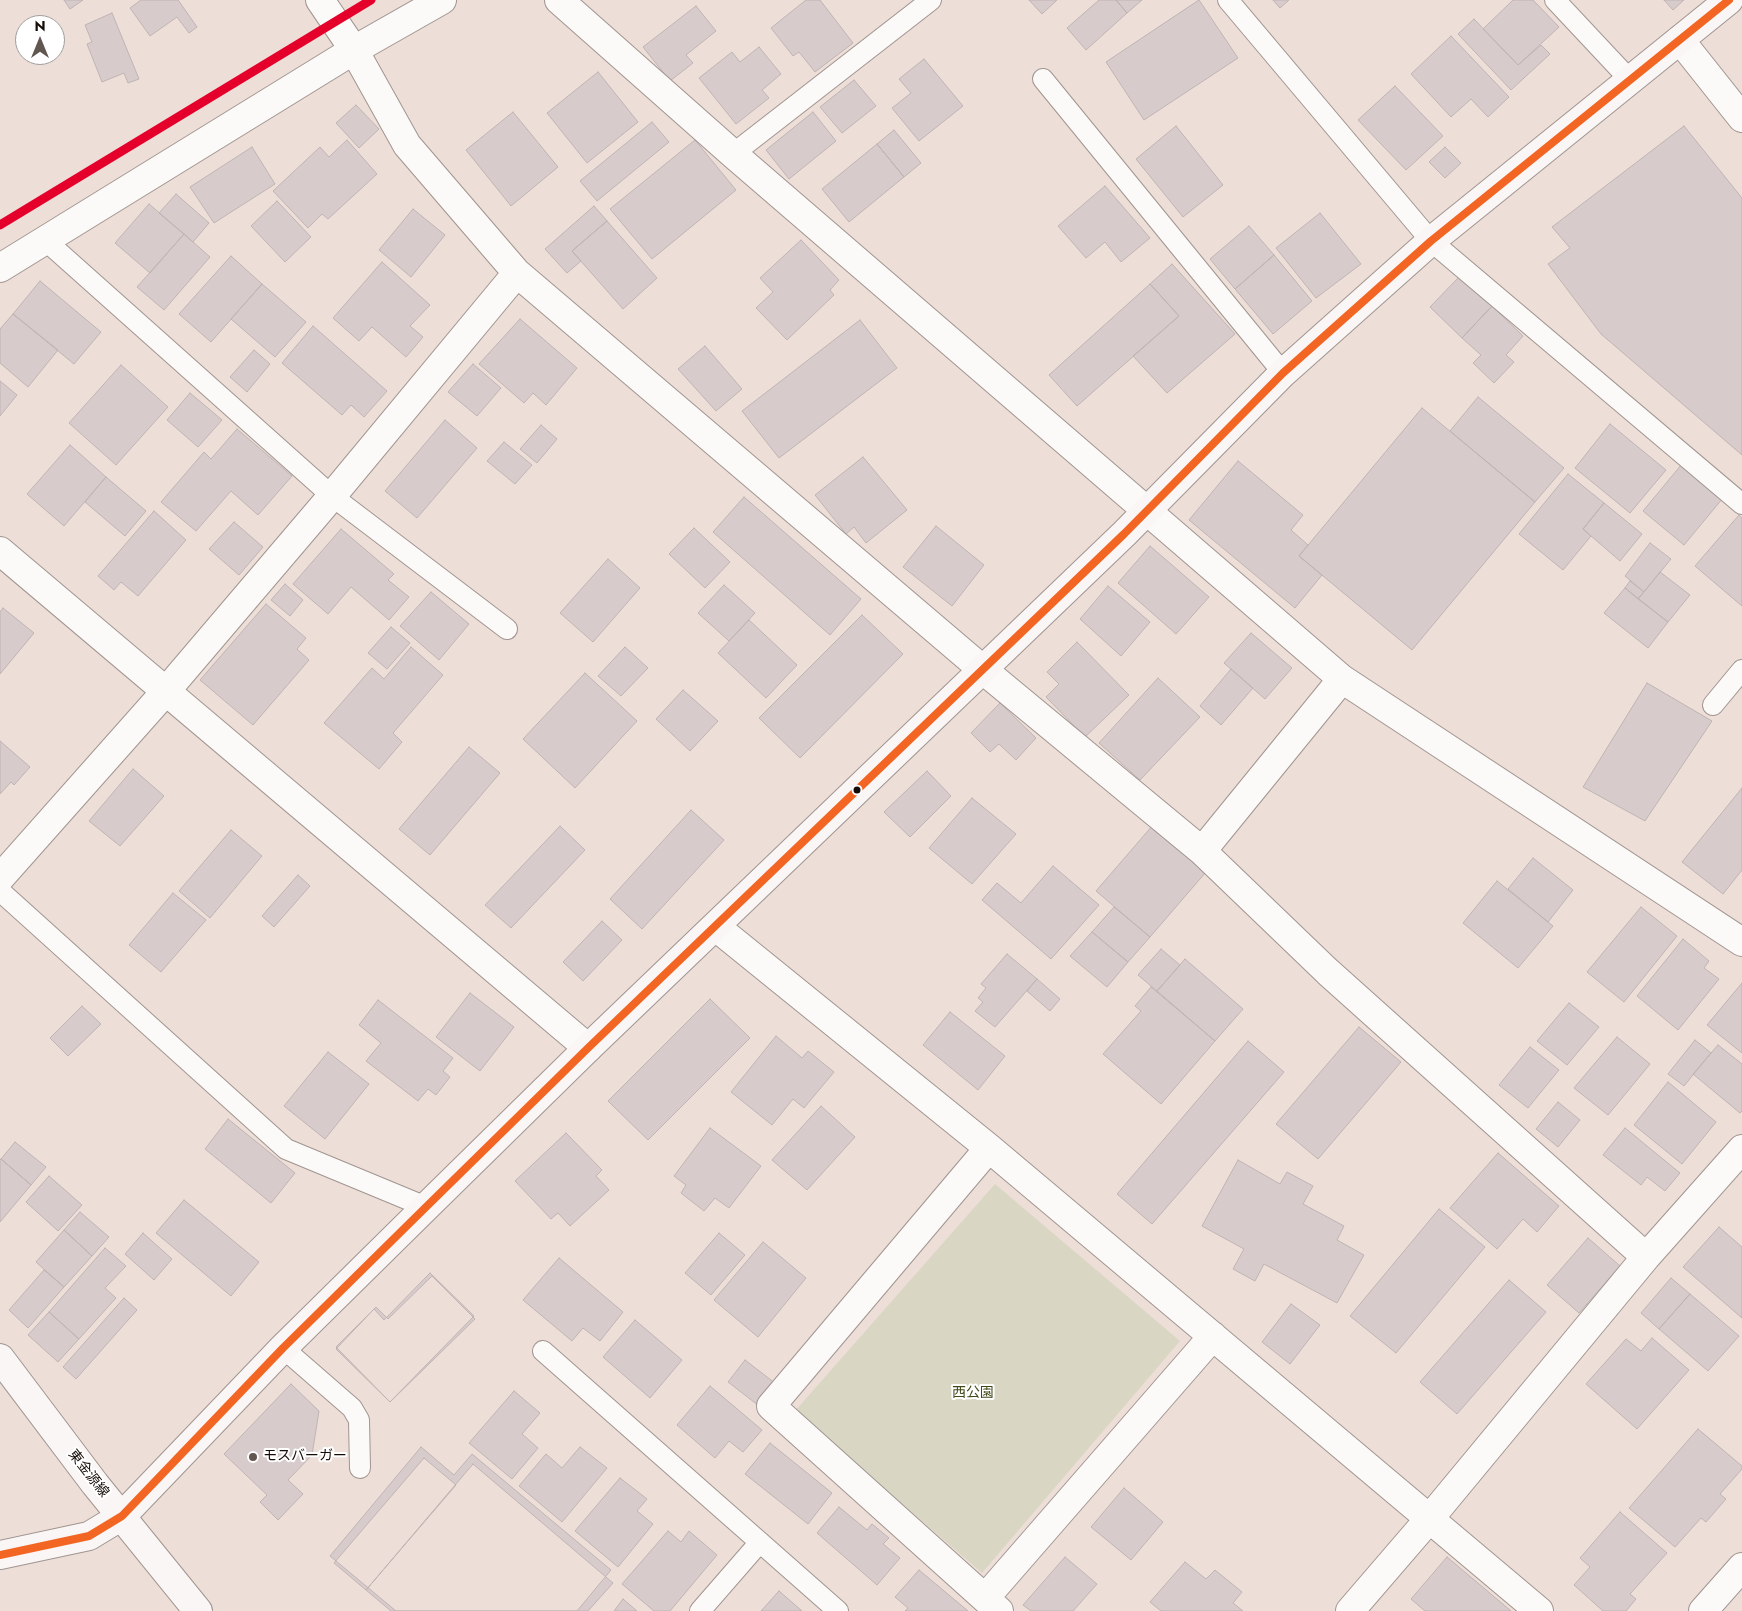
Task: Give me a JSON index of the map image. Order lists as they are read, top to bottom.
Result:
{
  "streets": {
    "street": ["東金源線"]
  },
  "parks": ["西公園"],
  "places": ["モスバーガー"],
  "north": "top"
}
